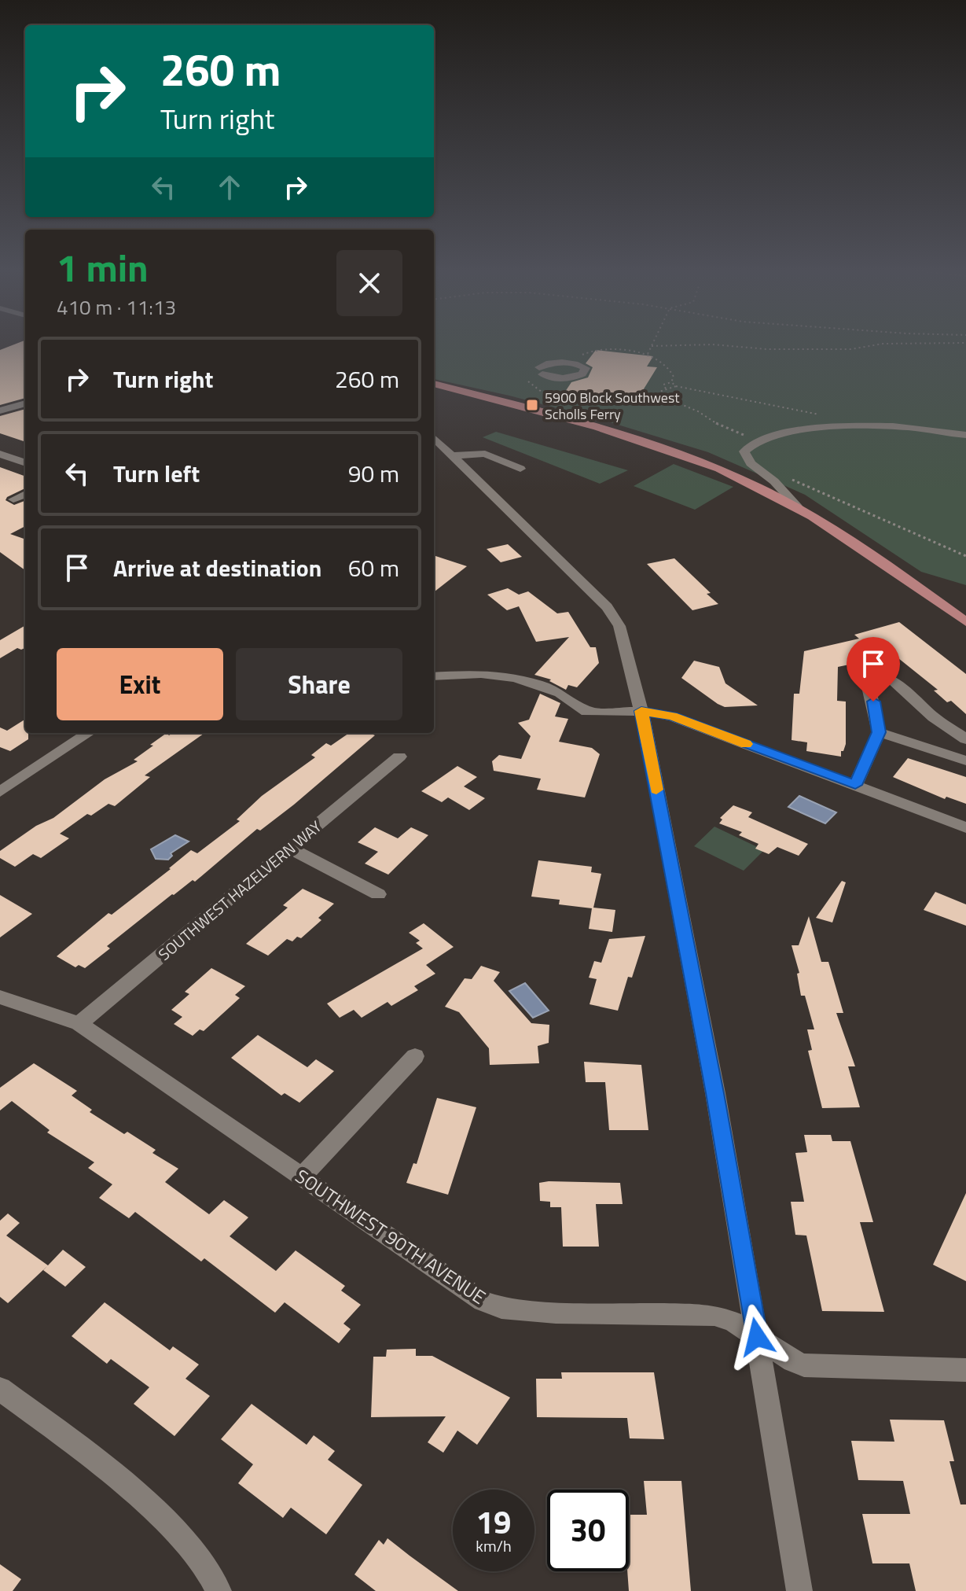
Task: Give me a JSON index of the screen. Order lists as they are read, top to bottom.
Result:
{
  "streets": {
    "street": ["SOUTHWEST HAZELVERN WAY", "SOUTHWEST 90TH AVENUE"]
  },
  "crossings": [
    ["SOUTHWEST HAZELVERN WAY", "SOUTHWEST 90TH AVENUE"]
  ],
  "places": {
    "transit": ["5900 Block Southwest Scholls Ferry"]
  },
  "page": {
    "turn": ["260 m", "Turn right"],
    "heading": ["1 min", "410 m · 11:13"],
    "list": [
      {
        "name": "Turn right",
        "value": "260 m"
      },
      {
        "name": "Turn left",
        "value": "90 m"
      },
      {
        "name": "Arrive at destination",
        "value": "60 m"
      }
    ],
    "buttons": ["Exit", "Share"],
    "speed": "19 km/h",
    "limit": "30"
  }
}
